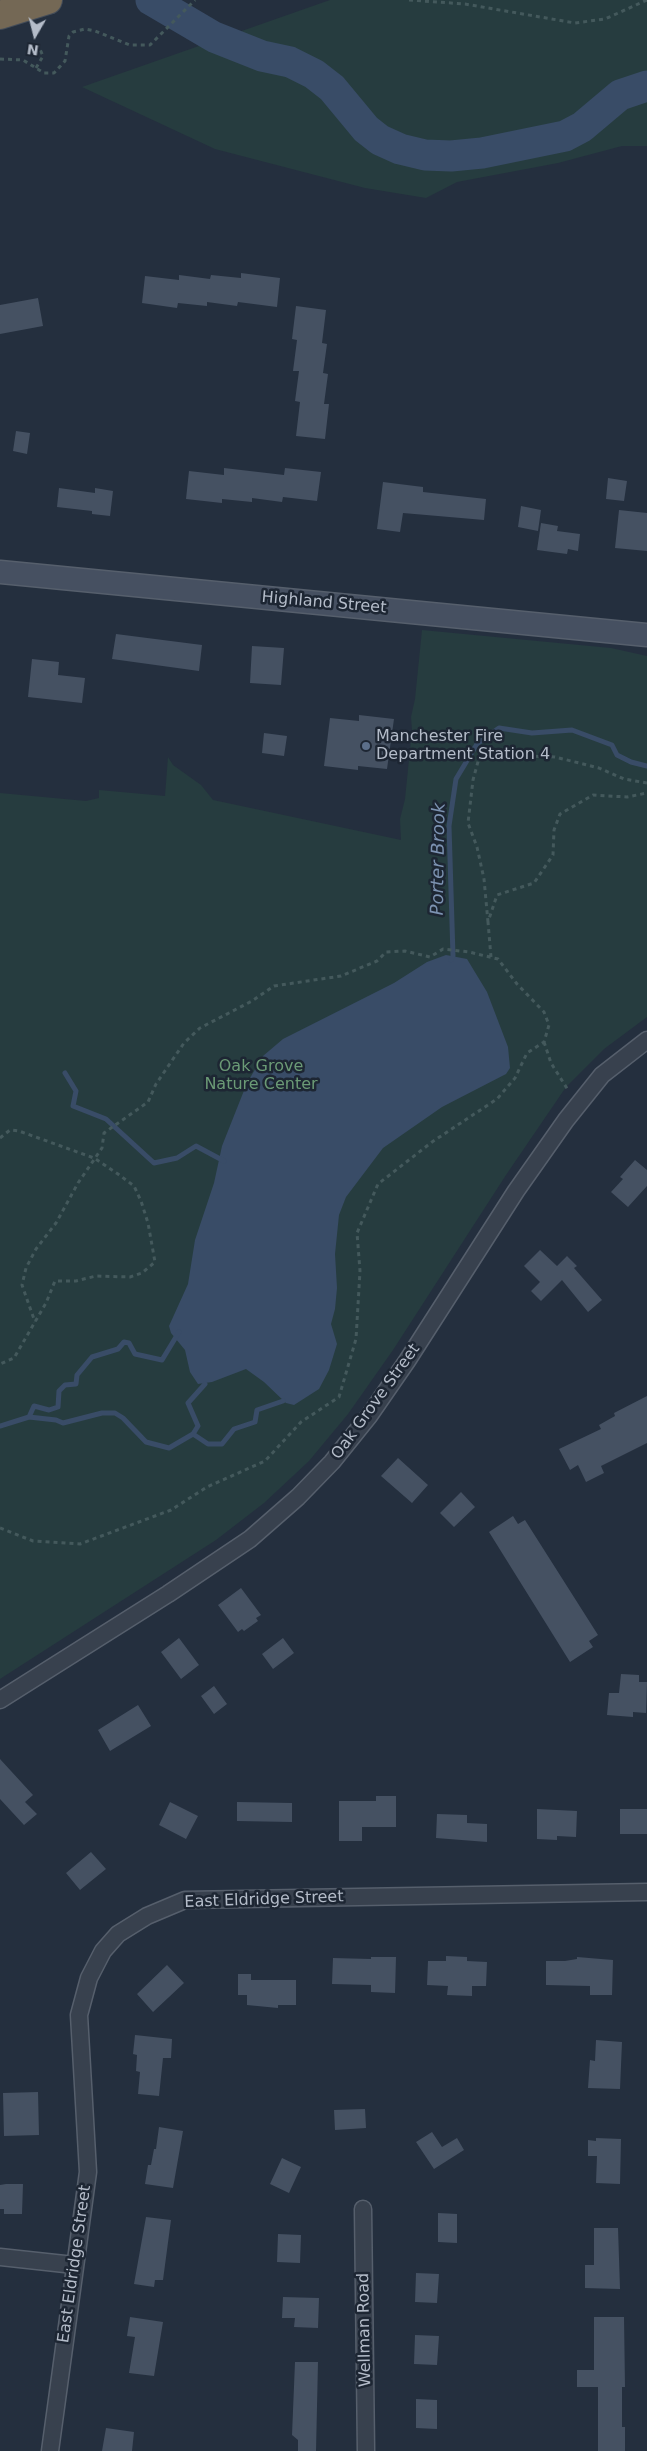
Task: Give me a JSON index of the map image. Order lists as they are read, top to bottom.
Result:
{
  "streets": {
    "main road": ["Highland Street"],
    "street": ["Oak Grove Street", "East Eldridge Street", "Wellman Road"]
  },
  "water": ["Porter Brook"],
  "parks": ["Oak Grove Nature Center"],
  "places": ["Manchester Fire Department Station 4"],
  "north": "bottom"
}
